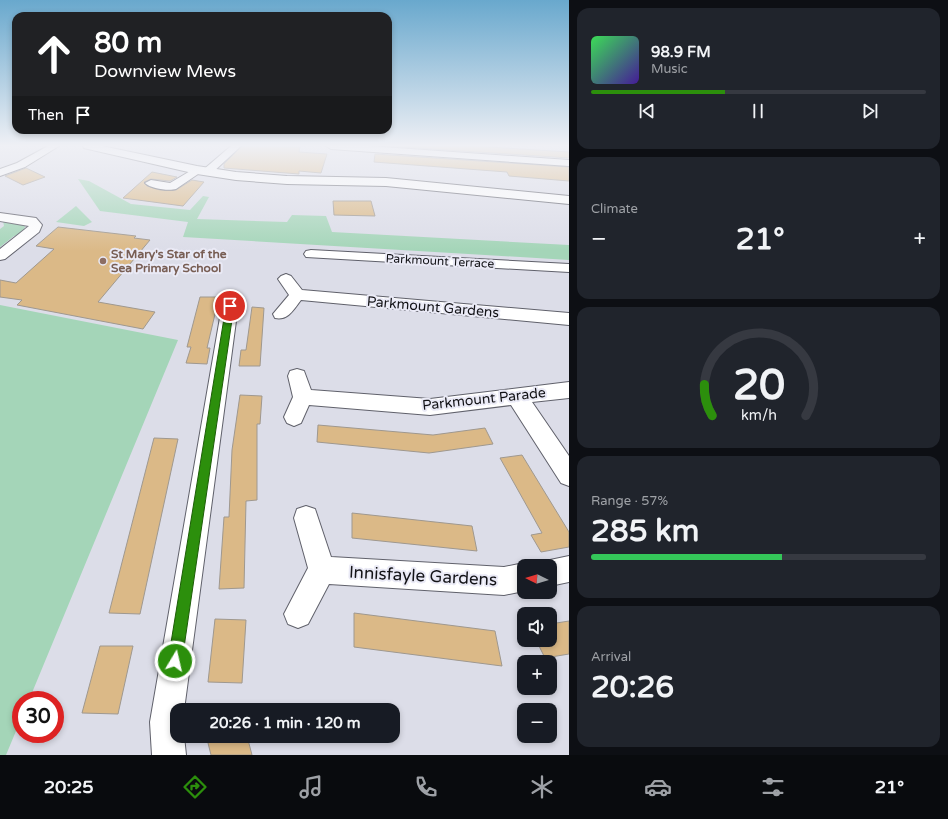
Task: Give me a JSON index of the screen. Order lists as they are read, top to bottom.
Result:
{
  "streets": {
    "street": [
      "Parkmount Terrace",
      "Parkmount Gardens",
      "Parkmount Parade",
      "Innisfayle Gardens"
    ]
  },
  "places": ["St Mary's Star of the Sea Primary School"],
  "north": "left",
  "page": {
    "turn": ["80 m", "Downview Mews"],
    "song": ["98.9 FM", "Music"],
    "then": "Then",
    "tile": [
      "Climate",
      ["Range · 57%", "285 km"],
      ["Arrival", "20:26"]
    ],
    "heat": ["−", "21°", "+"],
    "map_buttons": ["+", "−"],
    "limit": "30",
    "trip": "20:26 · 1 min · 120 m",
    "tabs": ["20:25", "21°"],
    "gauge": ["20", "km/h"]
  }
}
